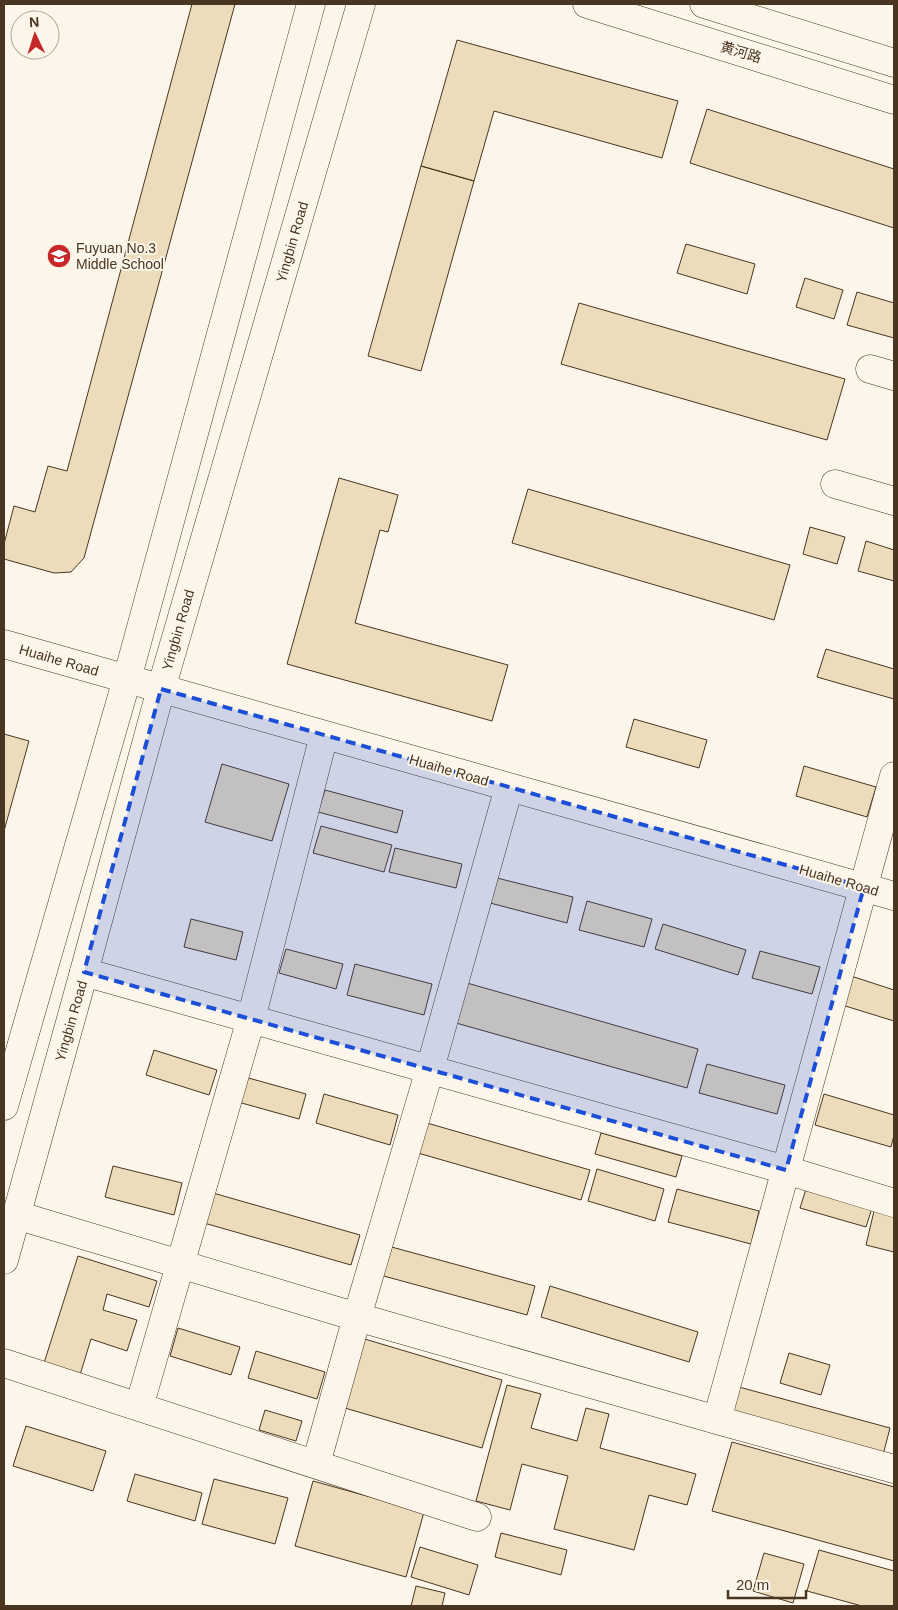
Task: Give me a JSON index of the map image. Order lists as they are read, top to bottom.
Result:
{
  "streets": {
    "street": ["黄河路", "Yingbin Road", "Huaihe Road"]
  },
  "crossings": [
    ["Yingbin Road", "Huaihe Road"]
  ],
  "places": {
    "school or university": ["Fuyuan No.3 Middle School"]
  },
  "scale_bar": "20 m",
  "north": "top"
}
